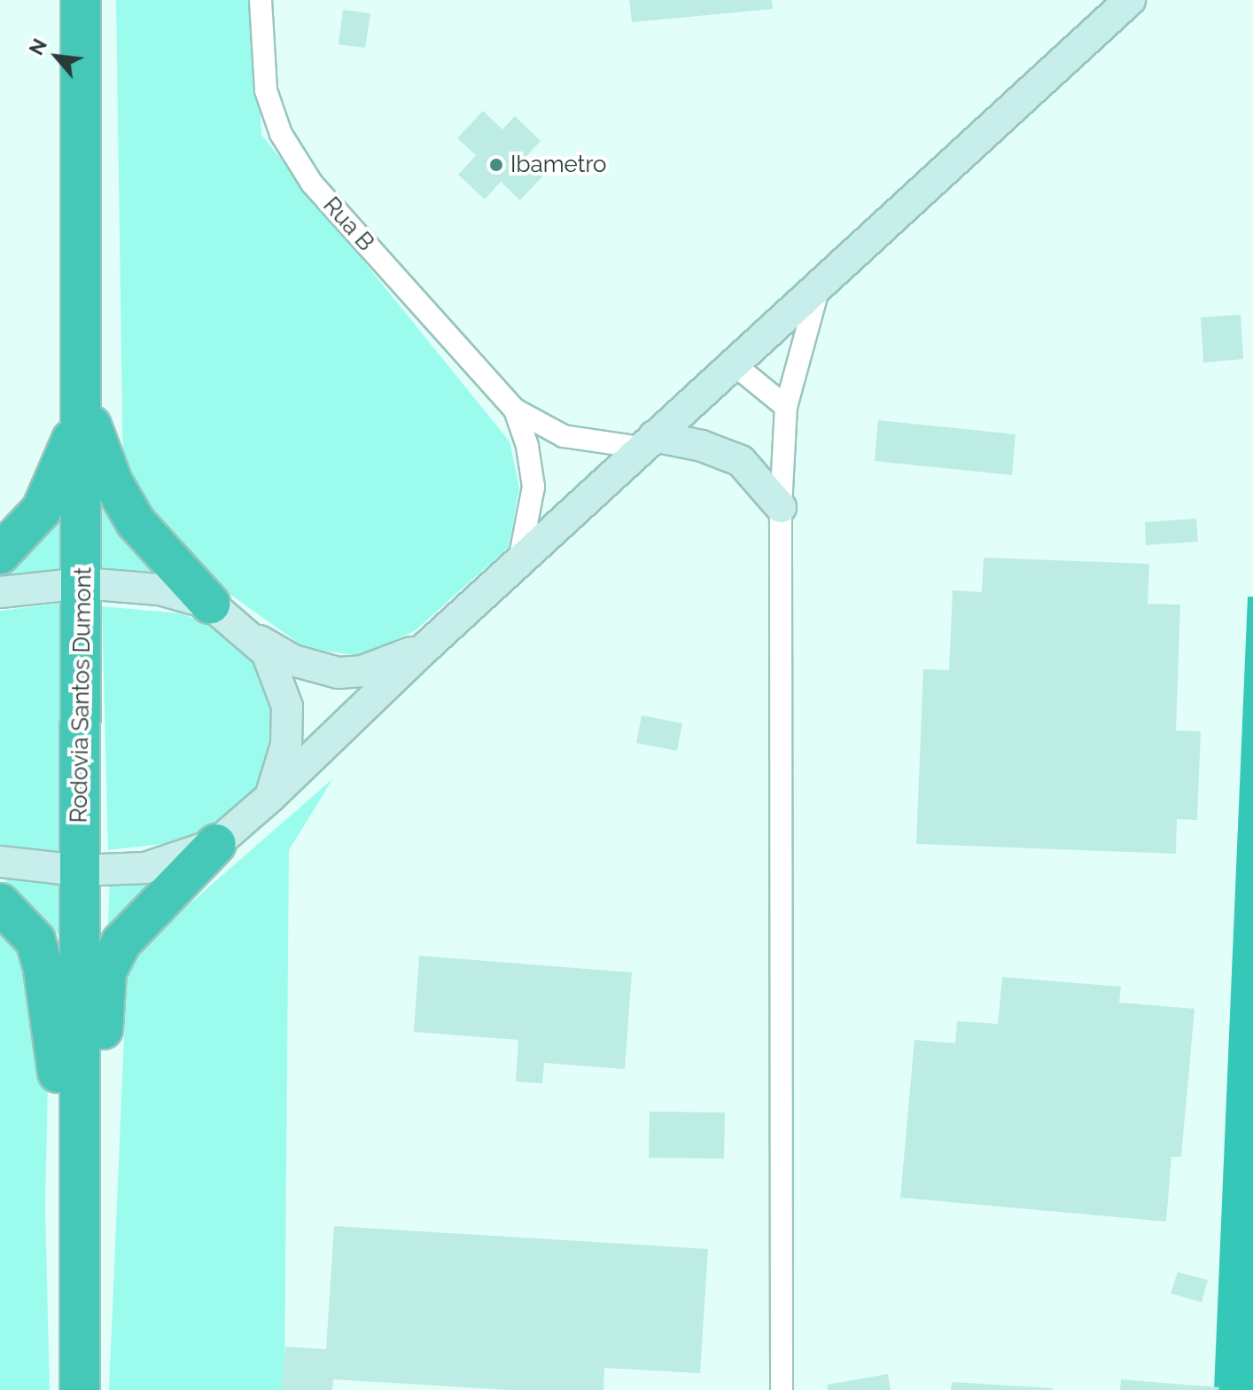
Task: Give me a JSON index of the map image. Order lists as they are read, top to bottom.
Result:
{
  "streets": {
    "highway": ["Rodovia Santos Dumont"],
    "street": ["Rua B"]
  },
  "places": ["Ibametro"],
  "north": "top left"
}
